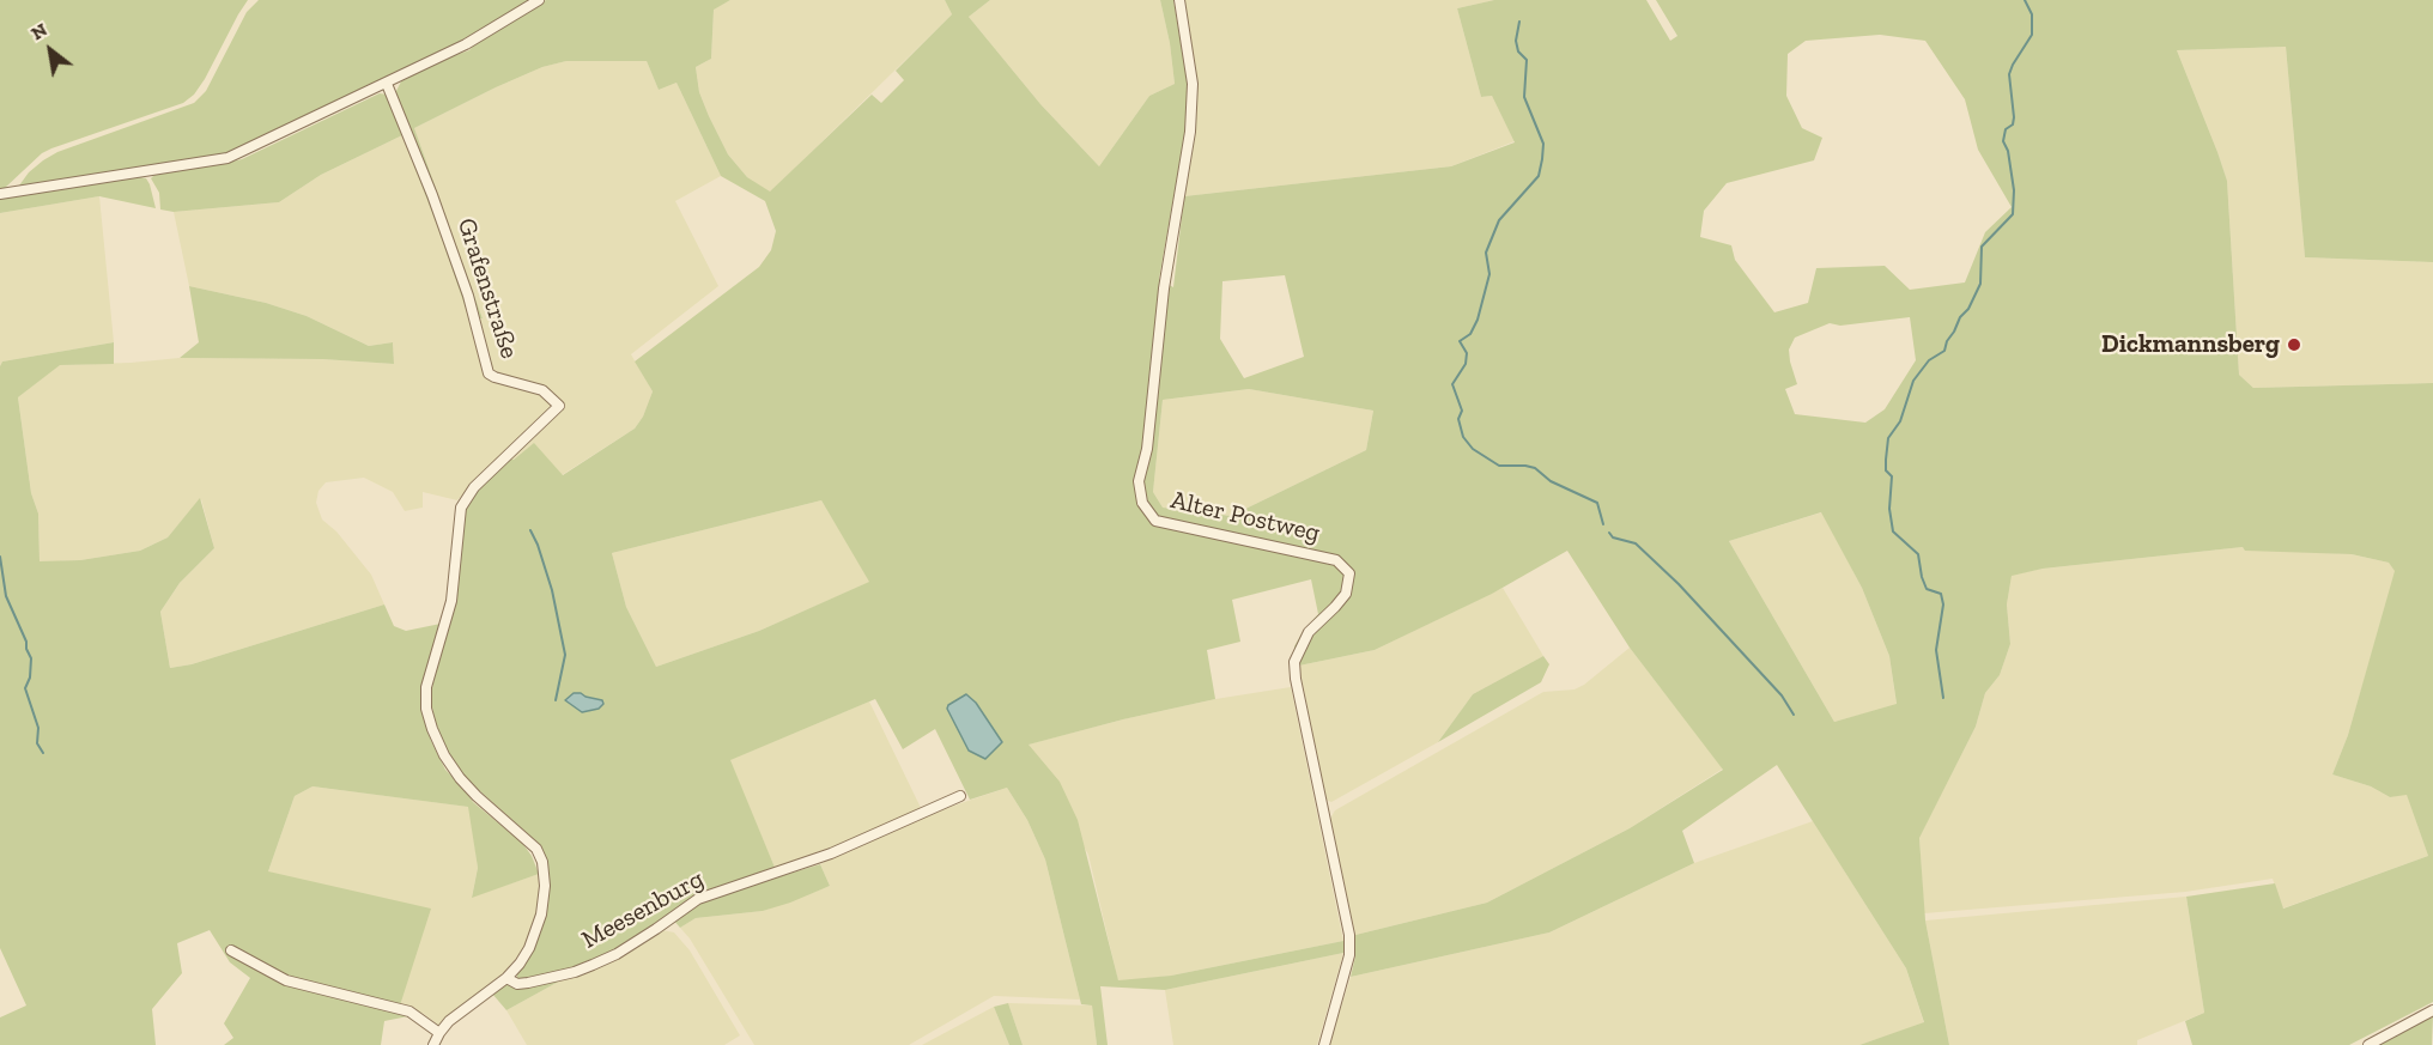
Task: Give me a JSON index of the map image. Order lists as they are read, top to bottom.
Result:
{
  "streets": {
    "street": ["Grafenstraße", "Alter Postweg", "Meesenburg"]
  },
  "crossings": [
    ["Grafenstraße", "Meesenburg"]
  ],
  "places": ["Dickmannsberg"],
  "north": "top left"
}
